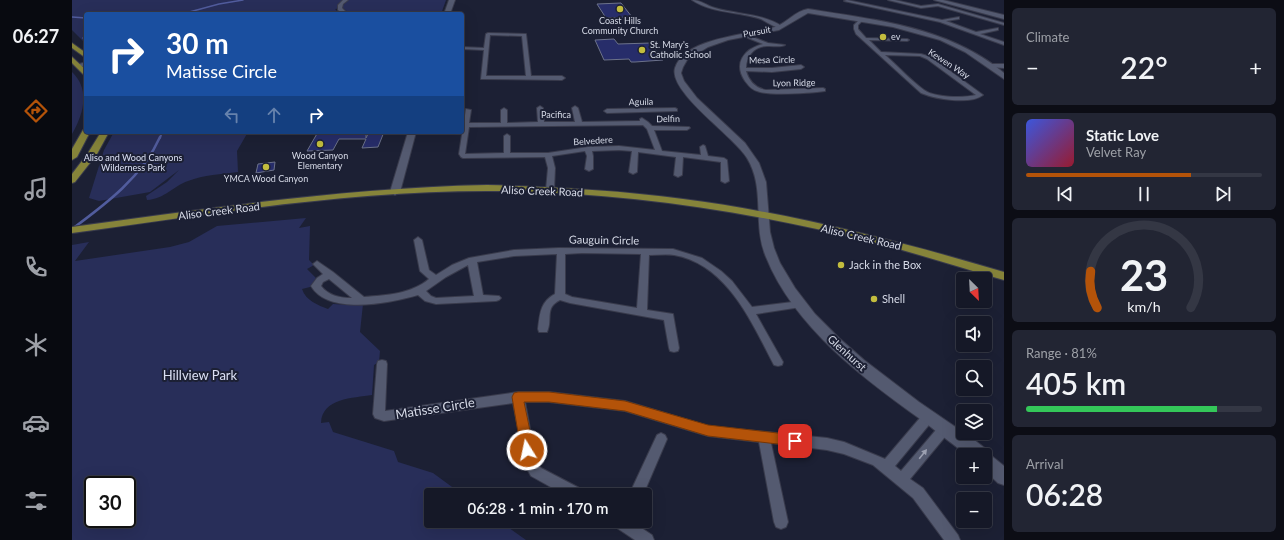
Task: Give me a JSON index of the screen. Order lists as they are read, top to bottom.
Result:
{
  "streets": {
    "main road": ["Aliso Creek Road"],
    "street": [
      "Pursuit",
      "Mesa Circle",
      "Kewen Way",
      "Lyon Ridge",
      "Aguila",
      "Pacifica",
      "Delfin",
      "Belvedere",
      "Gauguin Circle",
      "Glenhurst",
      "Matisse Circle"
    ]
  },
  "crossings": [
    ["Pursuit", "Aliso Creek Road"],
    ["Pursuit", "Glenhurst"],
    ["Mesa Circle", "Lyon Ridge"],
    ["Pacifica", "Delfin"],
    ["Pacifica", "Belvedere"],
    ["Aliso Creek Road", "Glenhurst"]
  ],
  "parks": ["Aliso and Wood Canyons Wilderness Park", "Hillview Park"],
  "places": [
    "Coast Hills Community Church",
    "ev",
    "St. Mary's Catholic School",
    "Wood Canyon Elementary",
    "YMCA Wood Canyon",
    "Jack in the Box",
    "Shell"
  ],
  "north": "bottom right",
  "page": {
    "tabs": "06:27",
    "tile": [
      "Climate",
      ["Range · 81%", "405 km"],
      ["Arrival", "06:28"]
    ],
    "turn": ["30 m", "Matisse Circle"],
    "heat": ["−", "22°", "+"],
    "song": ["Static Love", "Velvet Ray"],
    "map_buttons": ["+", "−"],
    "limit": "30",
    "trip": "06:28 · 1 min · 170 m",
    "gauge": ["23", "km/h"]
  }
}
